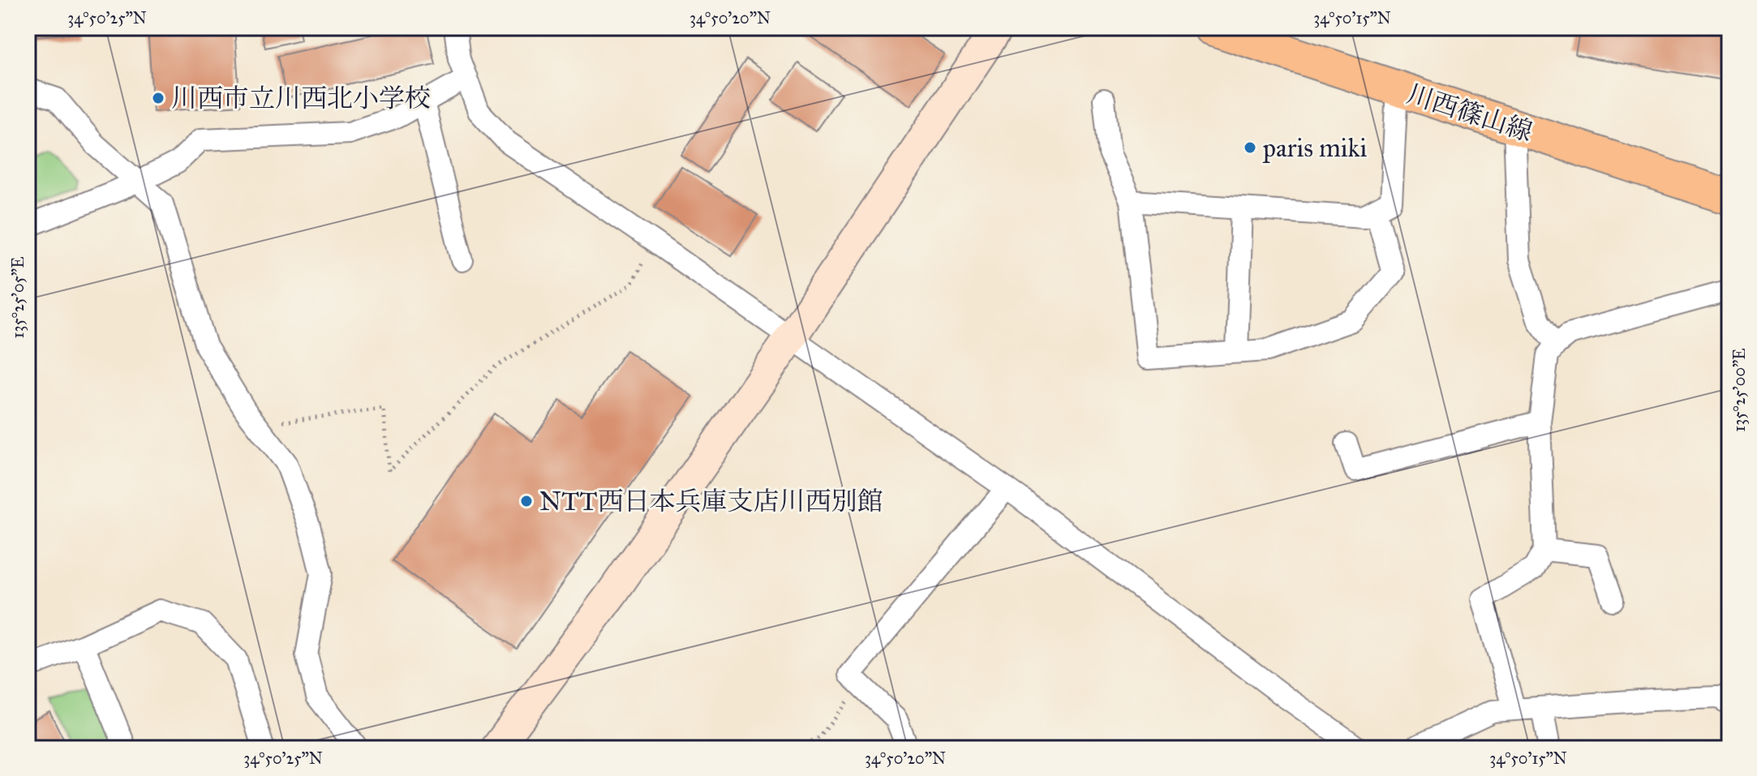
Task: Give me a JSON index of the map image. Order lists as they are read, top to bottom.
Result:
{
  "streets": {
    "main road": ["川西篠山線"]
  },
  "places": ["川西市立川西北小学校", "paris miki", "NTT西日本兵庫支店川西別館"],
  "coordinates": [
    "34°50'25\"N",
    "34°50'20\"N",
    "34°50'15\"N",
    "135°25'05\"E",
    "135°25'00\"E"
  ]
}
